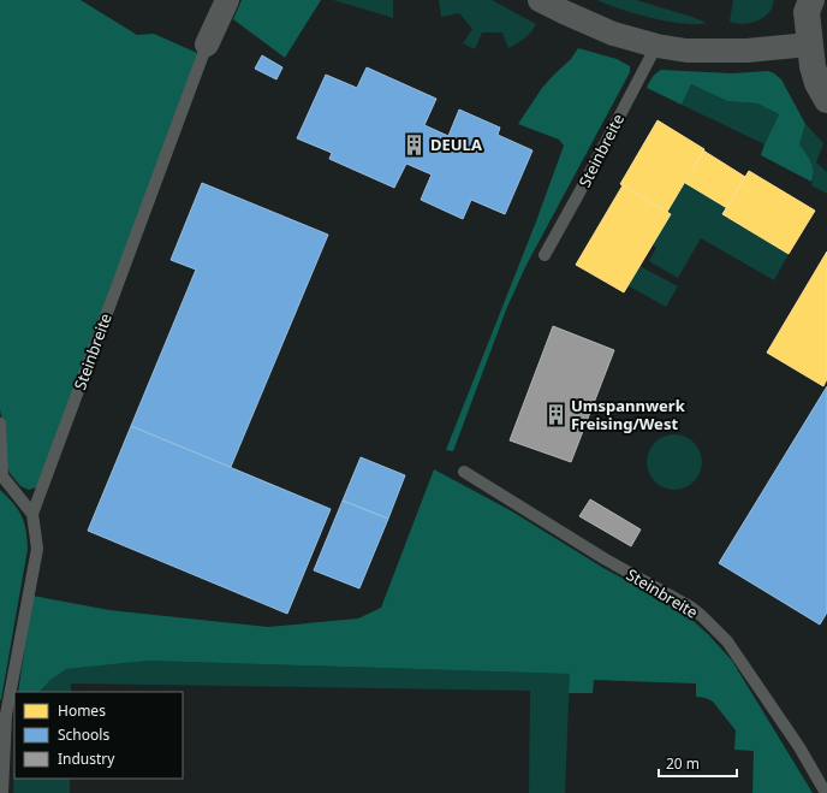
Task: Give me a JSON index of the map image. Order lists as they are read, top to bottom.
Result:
{
  "streets": {
    "street": ["Steinbreite"]
  },
  "places": {
    "building": ["DEULA", "Umspannwerk Freising/West"]
  },
  "legend": ["Homes", "Schools", "Industry"],
  "scale_bar": "20 m"
}
